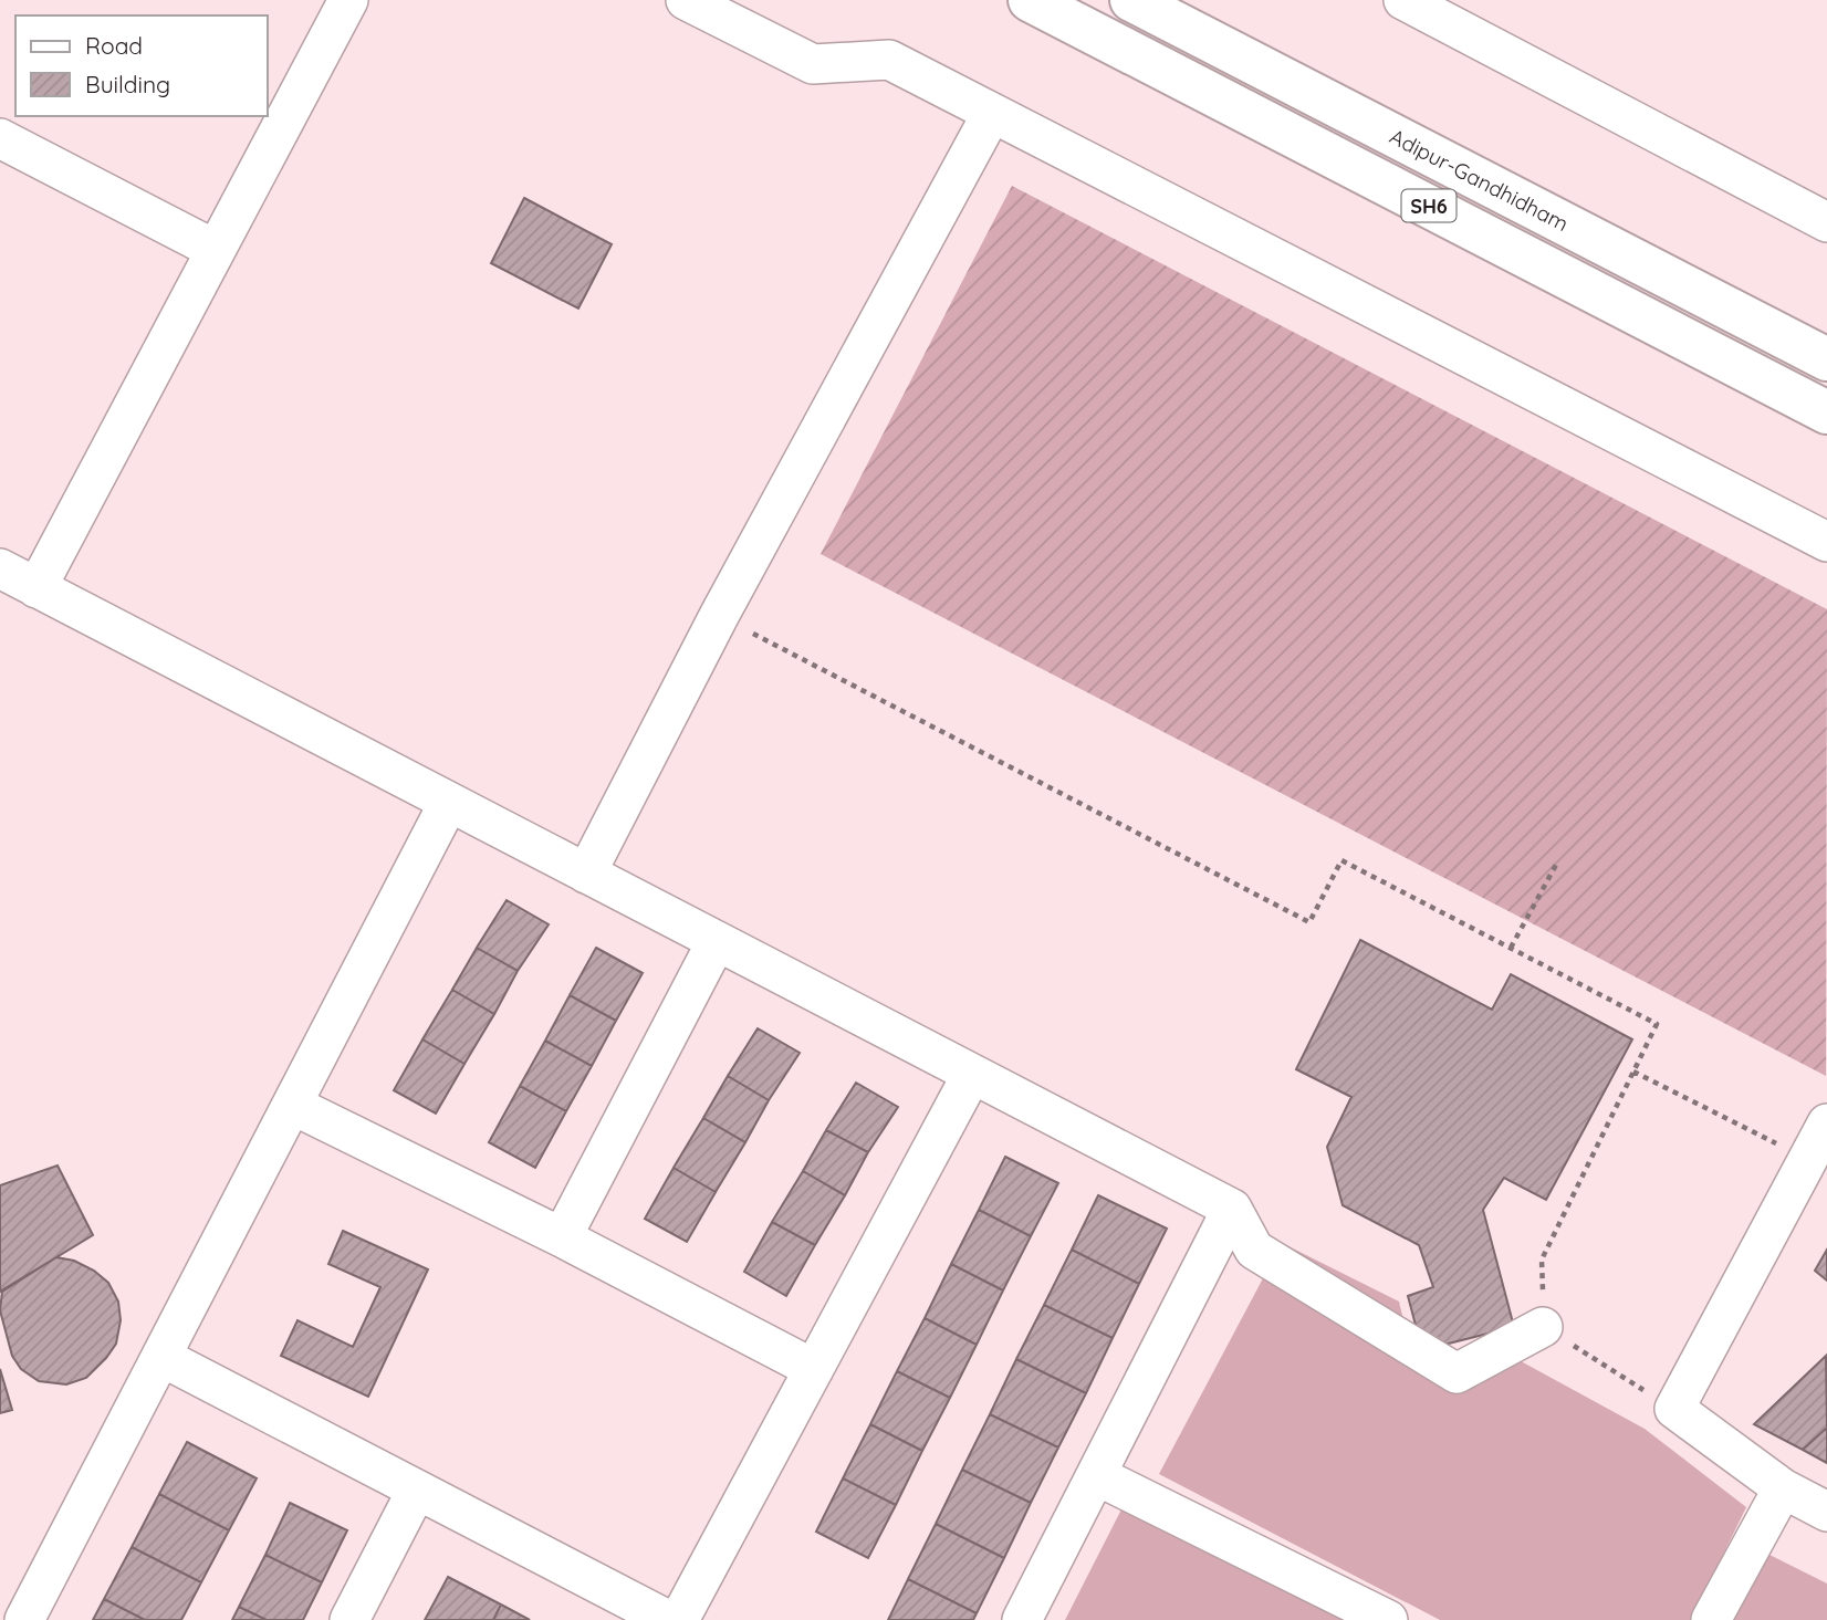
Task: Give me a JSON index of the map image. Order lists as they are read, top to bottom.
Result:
{
  "streets": {
    "main road": ["Adipur-Gandhidham", "SH6"]
  },
  "legend": ["Road", "Building"]
}
